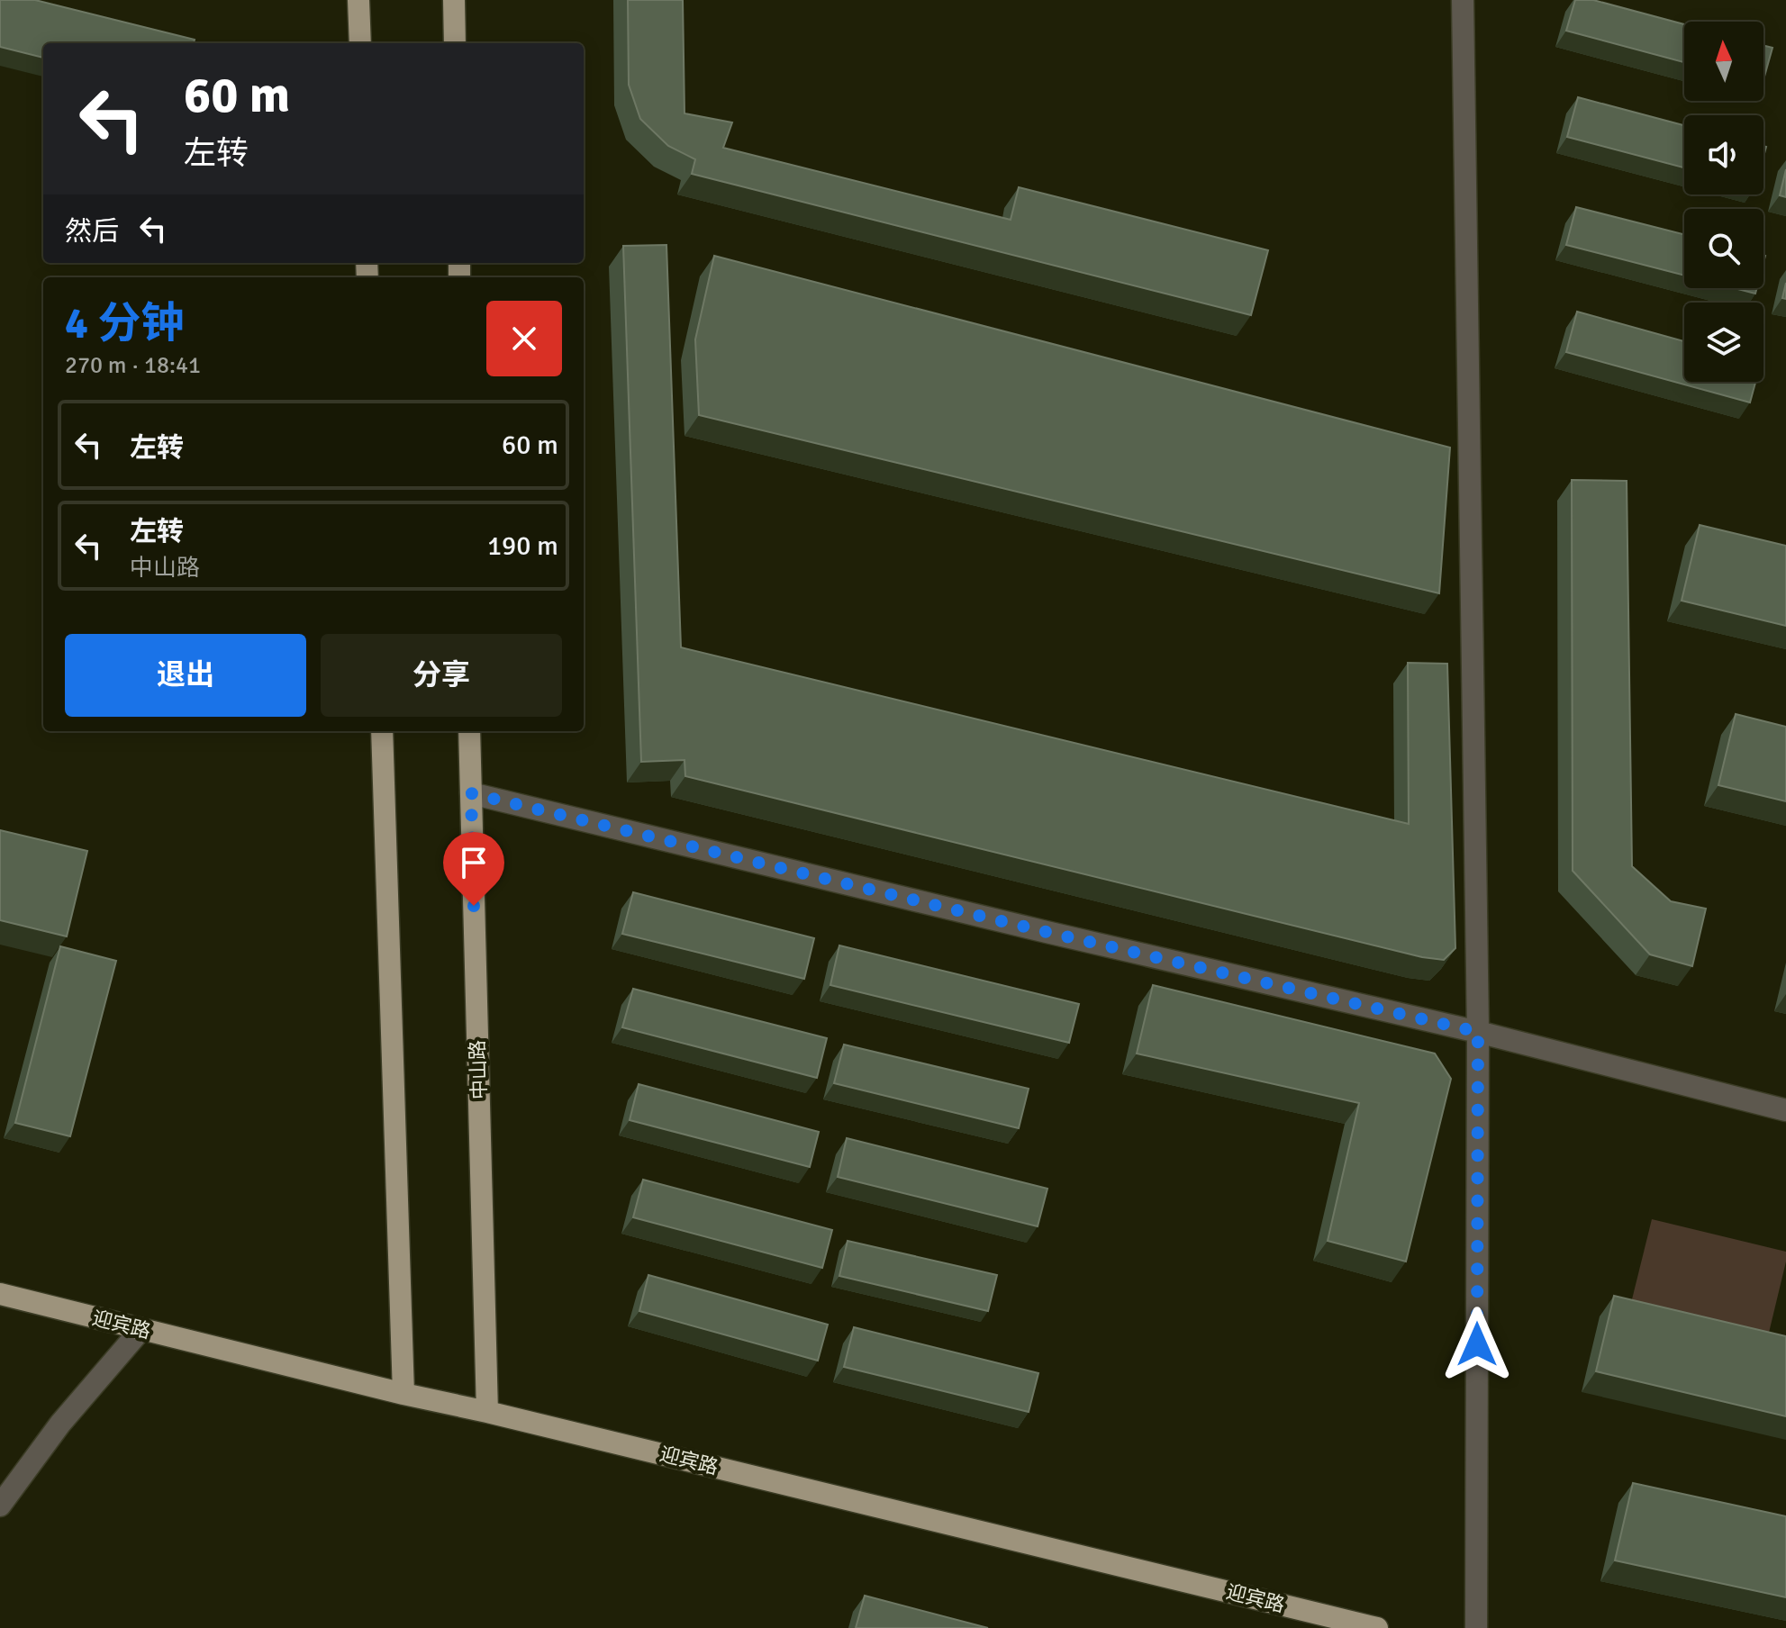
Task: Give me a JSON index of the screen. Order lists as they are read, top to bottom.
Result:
{
  "streets": {
    "main road": ["中山路", "迎宾路"]
  },
  "crossings": [
    ["中山路", "迎宾路"]
  ],
  "north": "top",
  "page": {
    "turn": ["60 m", "左转"],
    "then": "然后",
    "heading": ["4 分钟", "270 m · 18:41"],
    "list": [
      {
        "name": "左转",
        "value": "60 m"
      },
      {
        "name": "左转",
        "note": "中山路",
        "value": "190 m"
      }
    ],
    "buttons": ["退出", "分享"]
  }
}
